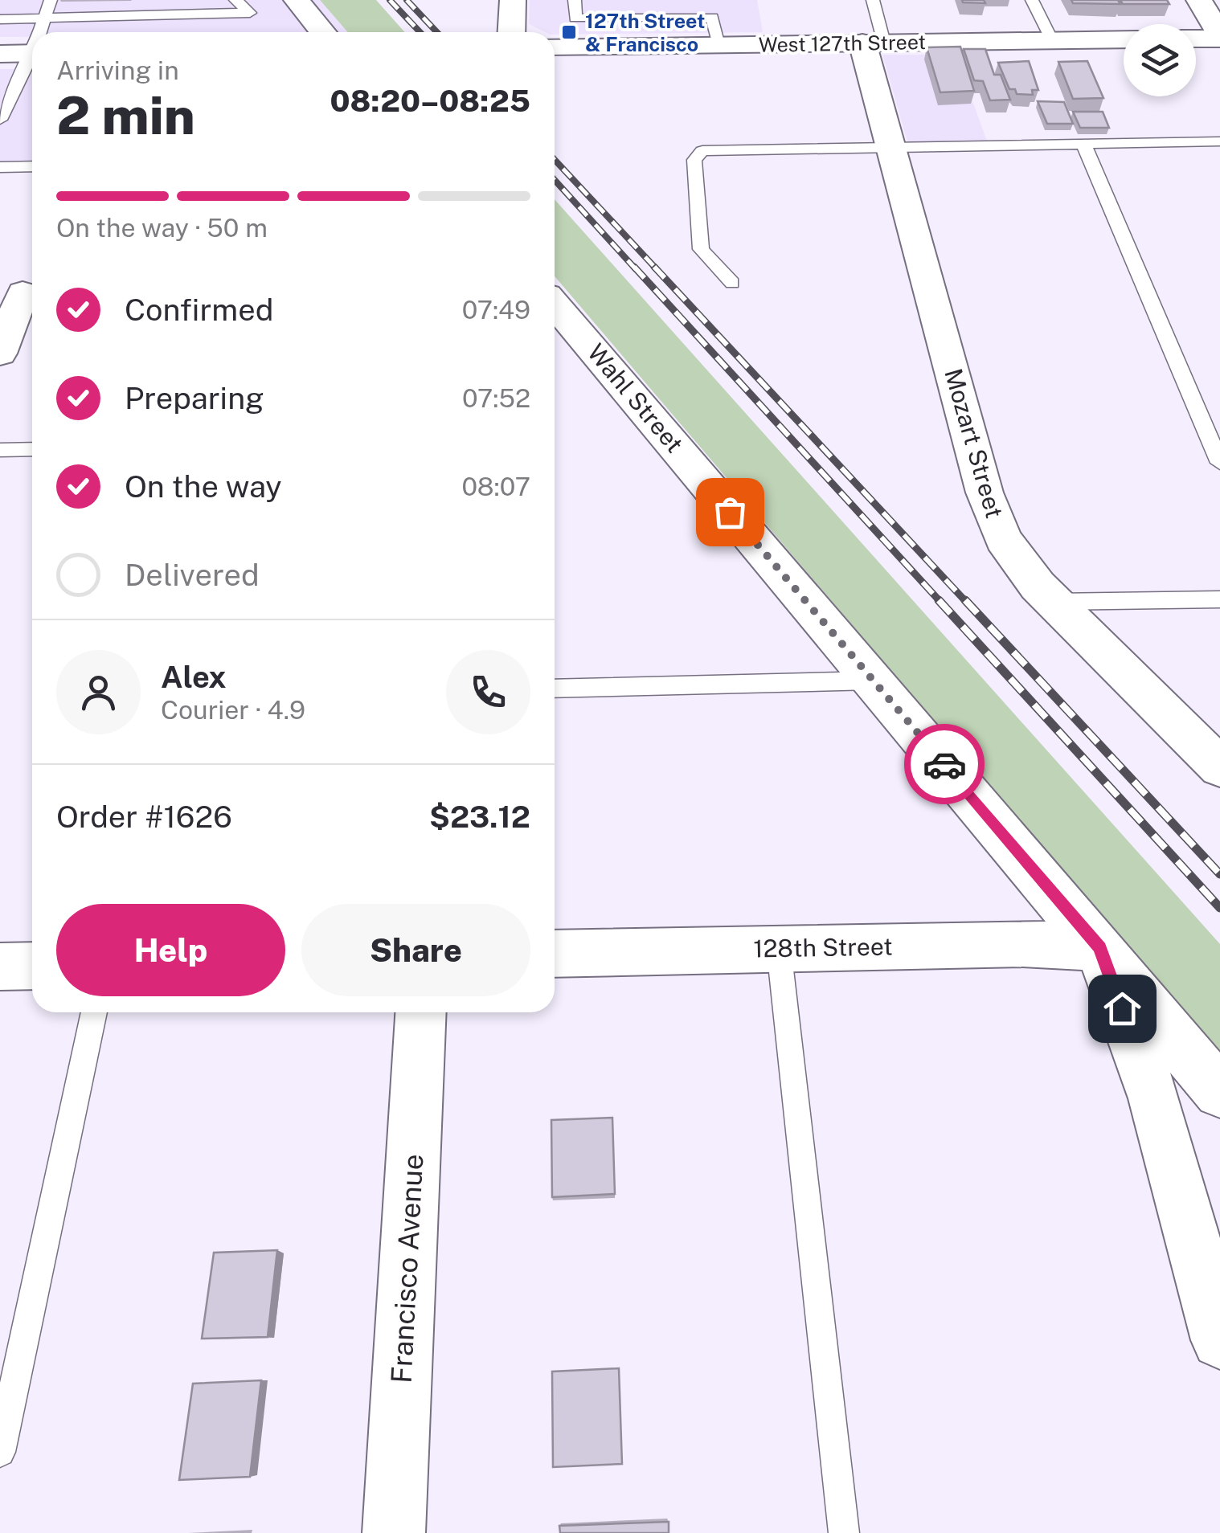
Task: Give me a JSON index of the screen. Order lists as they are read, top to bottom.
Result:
{
  "streets": {
    "street": [
      "West 127th Street",
      "Wahl Street",
      "Mozart Street",
      "128th Street",
      "Francisco Avenue"
    ]
  },
  "crossings": [
    ["West 127th Street", "Mozart Street"],
    ["Wahl Street", "128th Street"]
  ],
  "places": {
    "transit": ["127th Street & Francisco"]
  },
  "page": {
    "heading": ["2 min", "Arriving in", "08:20–08:25"],
    "panel": [
      "Alex",
      "Courier · 4.9",
      "Order #1626",
      "$23.12"
    ],
    "bar": "On the way · 50 m",
    "list": [
      ["Confirmed", "07:49"],
      ["Preparing", "07:52"],
      ["On the way", "08:07"],
      "Delivered"
    ],
    "buttons": ["Help", "Share"]
  }
}
